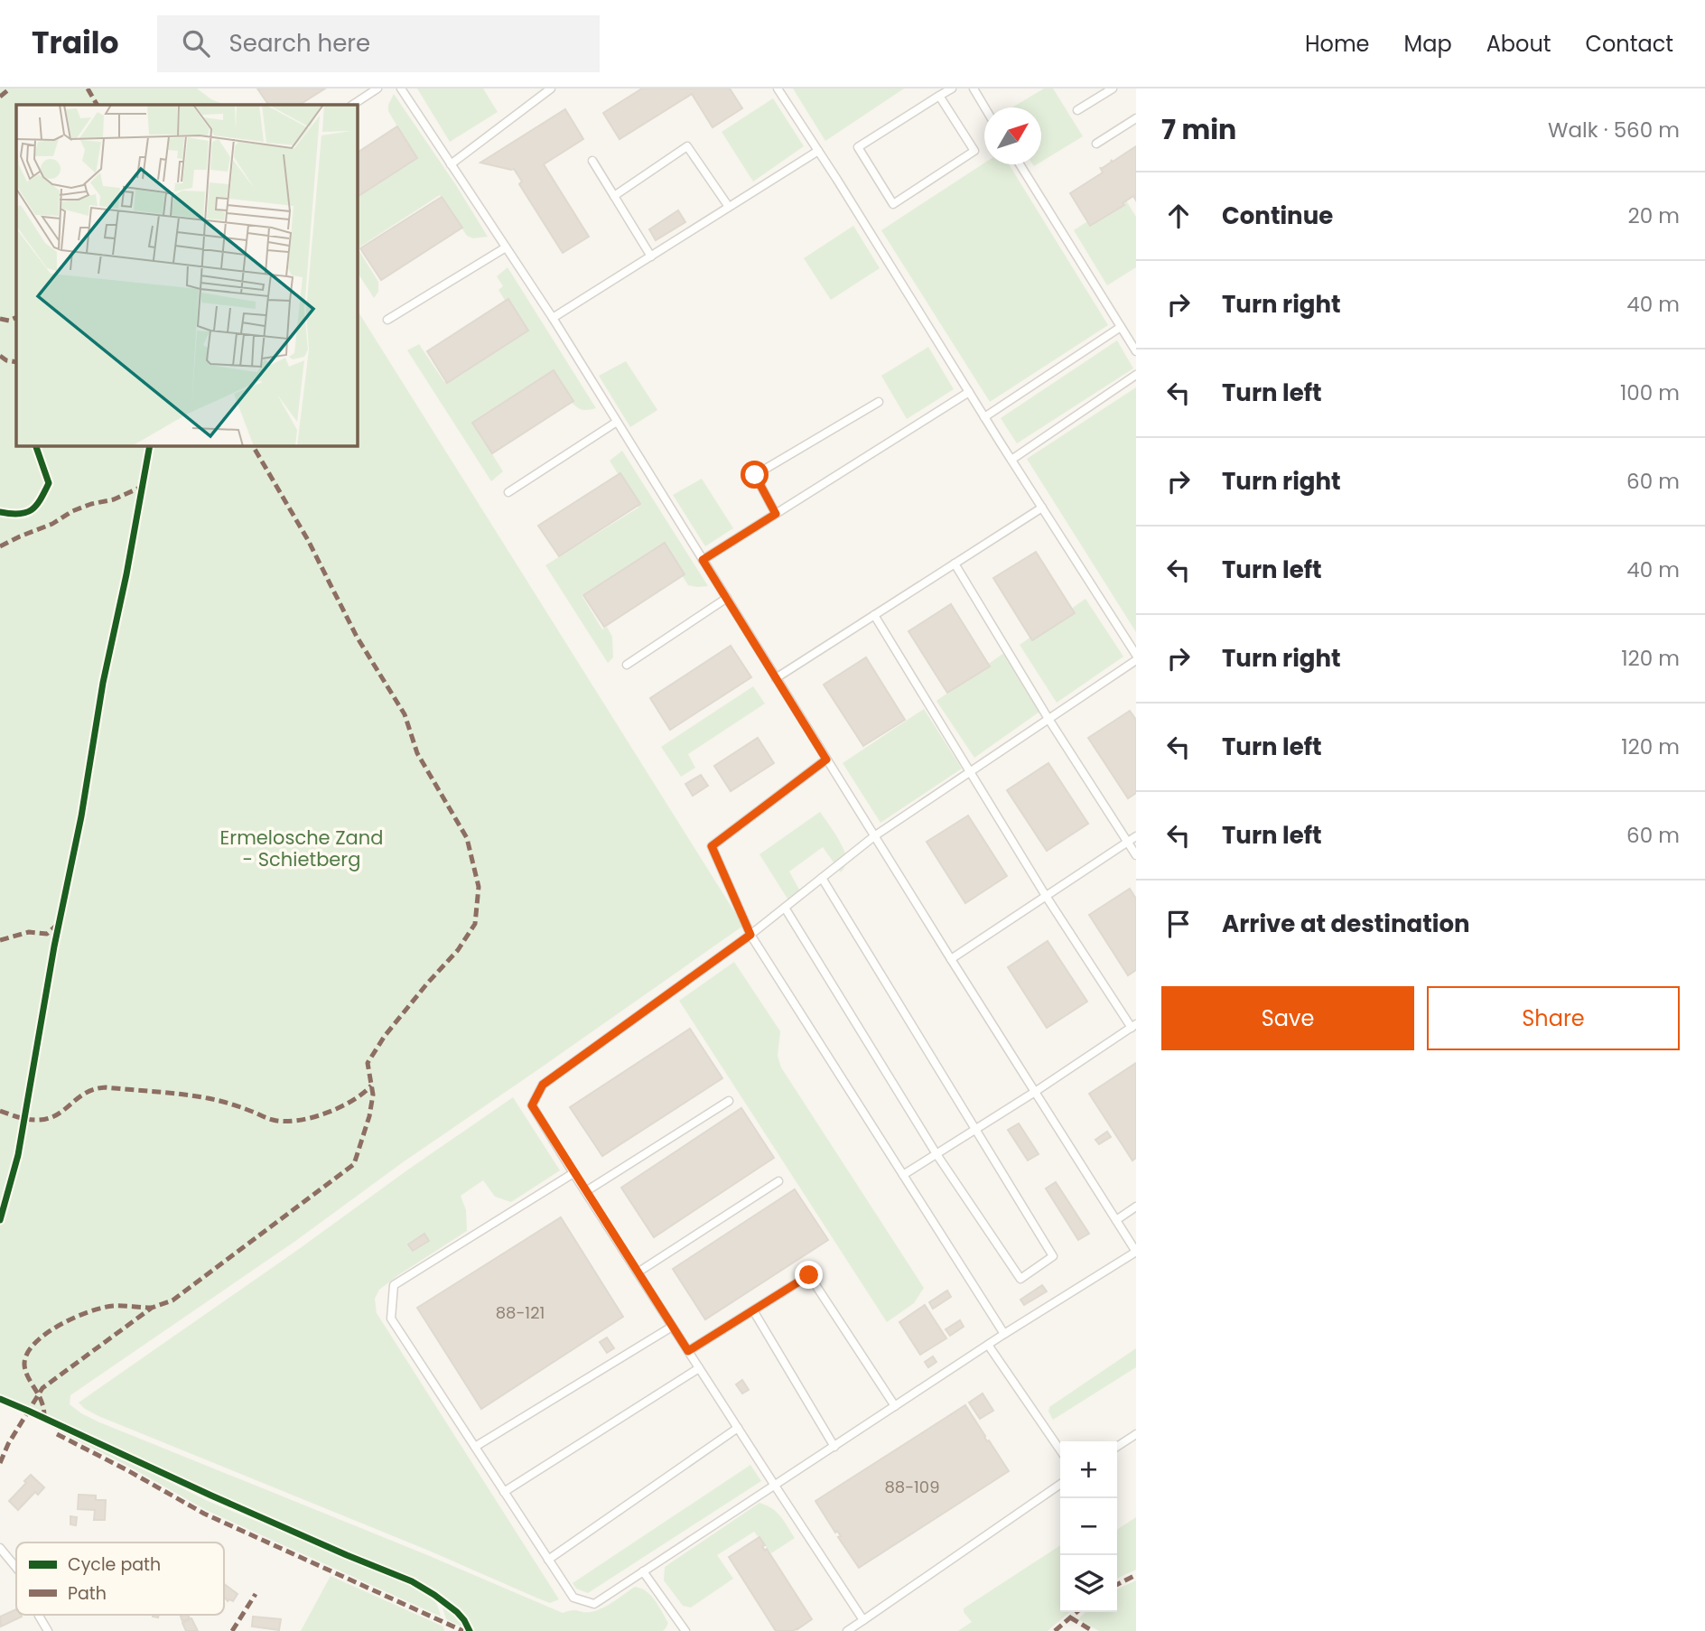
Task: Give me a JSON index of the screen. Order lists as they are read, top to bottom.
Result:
{
  "parks": ["Ermelosche Zand - Schietberg"],
  "house_numbers": ["88-121", "88-109"],
  "legend": ["Cycle path", "Path"],
  "north": "top right",
  "page": {
    "header": "Trailo",
    "search": "Search here",
    "nav": [
      "Home",
      "Map",
      "About",
      "Contact"
    ],
    "heading": ["7 min", "Walk · 560 m"],
    "list": [
      ["Continue", "20 m"],
      ["Turn right", "40 m"],
      ["Turn left", "100 m"],
      ["Turn right", "60 m"],
      ["Turn left", "40 m"],
      ["Turn right", "120 m"],
      ["Turn left", "120 m"],
      ["Turn left", "60 m"],
      "Arrive at destination"
    ],
    "buttons": ["Save", "Share"],
    "map_buttons": ["+", "−"]
  }
}
